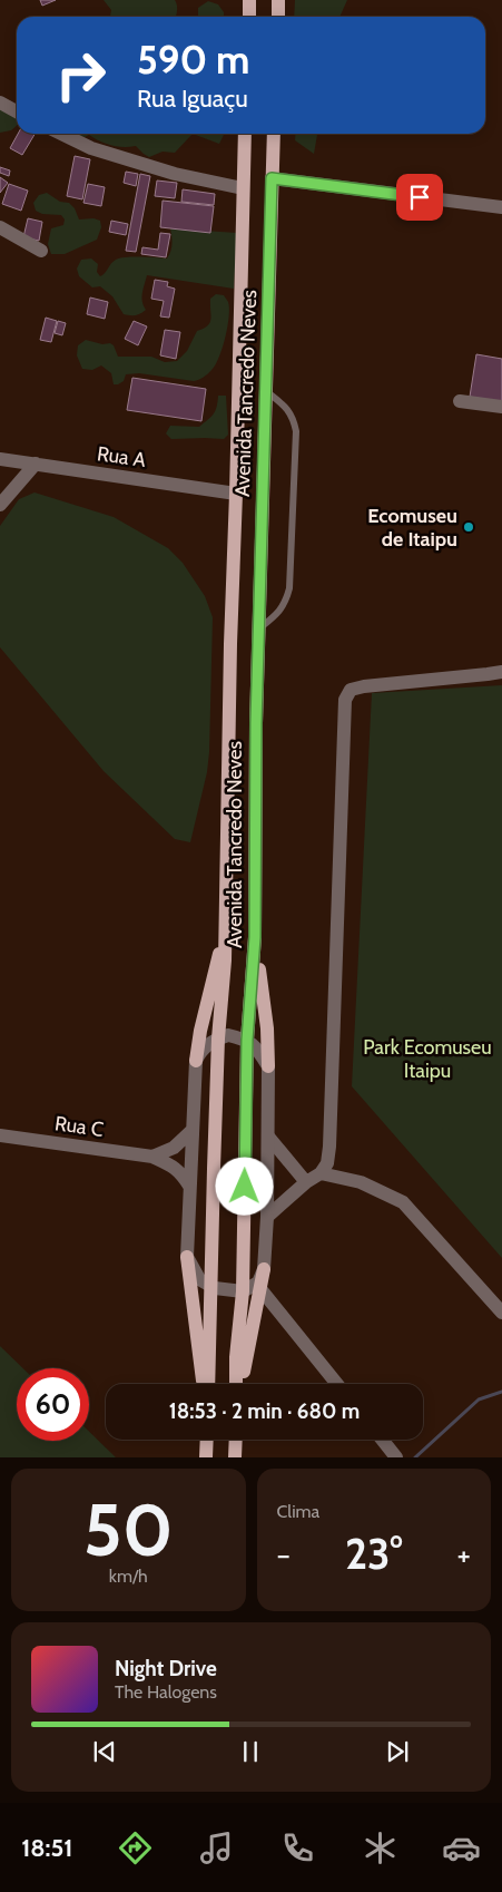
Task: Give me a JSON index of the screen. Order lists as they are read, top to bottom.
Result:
{
  "streets": {
    "main road": ["Avenida Tancredo Neves"],
    "street": ["Rua A", "Rua C"]
  },
  "crossings": [
    ["Avenida Tancredo Neves", "Rua A"]
  ],
  "parks": ["Park Ecomuseu Itaipu"],
  "places": ["Ecomuseu de Itaipu"],
  "page": {
    "turn": ["590 m", "Rua Iguaçu"],
    "limit": "60",
    "trip": "18:53 · 2 min · 680 m",
    "tile": [
      ["50", "km/h"],
      "Clima"
    ],
    "heat": ["−", "23°", "+"],
    "song": ["Night Drive", "The Halogens"],
    "tabs": "18:51"
  }
}
